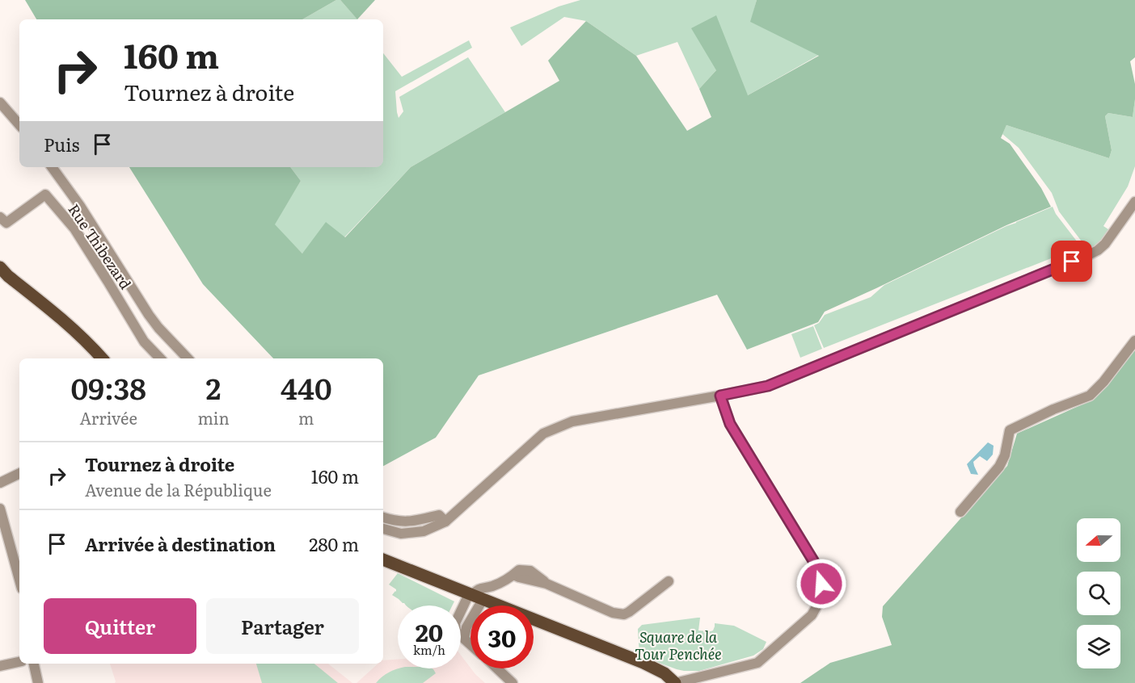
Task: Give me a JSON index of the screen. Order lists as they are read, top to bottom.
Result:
{
  "streets": {
    "street": ["Rue Thibezard"]
  },
  "parks": ["Square de la Tour Penchée"],
  "north": "left",
  "page": {
    "turn": ["160 m", "Tournez à droite"],
    "then": "Puis",
    "eta": [
      "09:38",
      "Arrivée",
      "2",
      "min",
      "440",
      "m"
    ],
    "list": [
      {
        "name": "Tournez à droite",
        "note": "Avenue de la République",
        "value": "160 m"
      },
      {
        "name": "Arrivée à destination",
        "value": "280 m"
      }
    ],
    "buttons": ["Quitter", "Partager"],
    "speed": "20 km/h",
    "limit": "30"
  }
}
